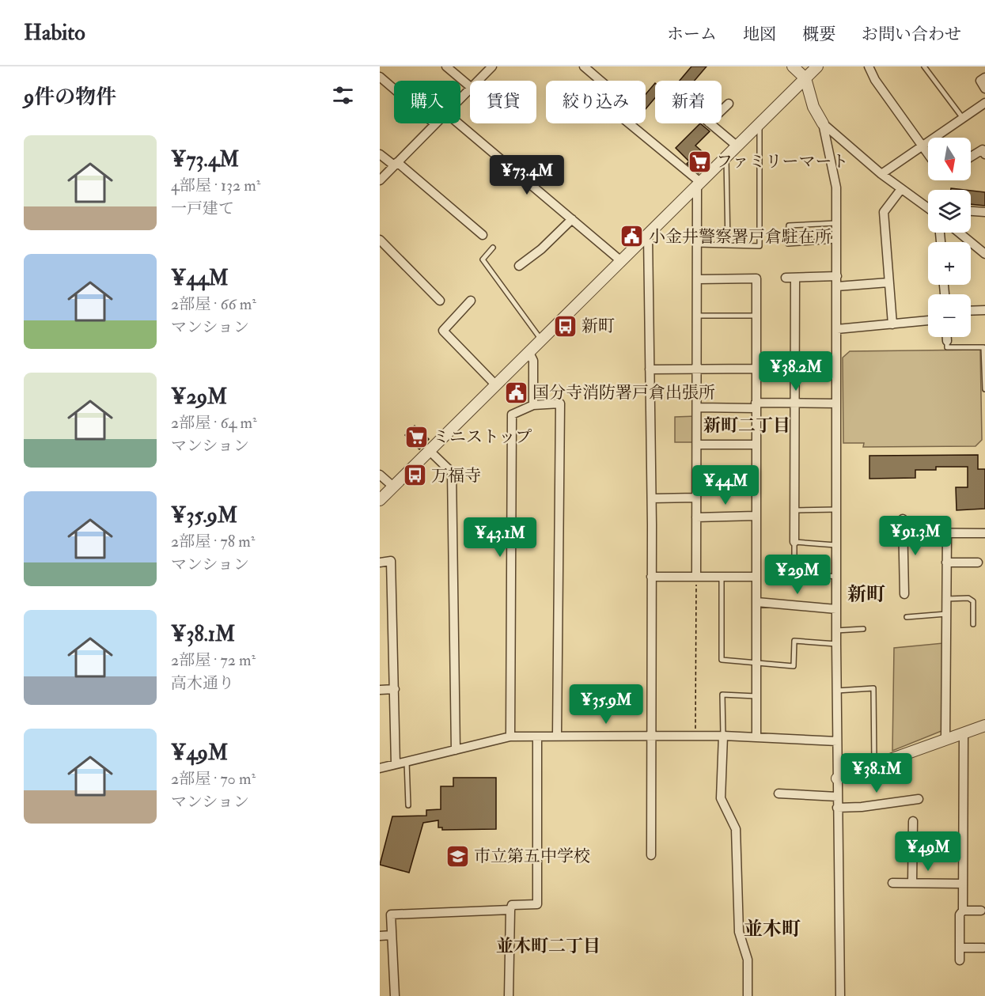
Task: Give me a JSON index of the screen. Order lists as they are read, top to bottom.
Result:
{
  "districts": [
    "新町二丁目",
    "新町",
    "並木町",
    "並木町二丁目"
  ],
  "places": {
    "supermarket": ["ファミリーマート", "ミニストップ"],
    "public building": ["小金井警察署戸倉駐在所", "国分寺消防署戸倉出張所"],
    "bus stop": ["新町", "万福寺"],
    "school or university": ["市立第五中学校"]
  },
  "north": "bottom",
  "page": {
    "header": "Habito",
    "nav": [
      "ホーム",
      "地図",
      "概要",
      "お問い合わせ"
    ],
    "heading": "9件の物件",
    "chip": [
      "購入",
      "賃貸",
      "絞り込み",
      "新着"
    ],
    "list": [
      {
        "name": "¥73.4M",
        "note": "4部屋 · 132 m² · 一戸建て"
      },
      {
        "name": "¥44M",
        "note": "2部屋 · 66 m² · マンション"
      },
      {
        "name": "¥29M",
        "note": "2部屋 · 64 m² · マンション"
      },
      {
        "name": "¥35.9M",
        "note": "2部屋 · 78 m² · マンション"
      },
      {
        "name": "¥38.1M",
        "note": "2部屋 · 72 m² · 高木通り"
      },
      {
        "name": "¥49M",
        "note": "2部屋 · 70 m² · マンション"
      }
    ],
    "map_buttons": ["+", "−"],
    "price": [
      "¥73.4M",
      "¥38.2M",
      "¥44M",
      "¥91.3M",
      "¥43.1M",
      "¥29M",
      "¥35.9M",
      "¥38.1M",
      "¥49M"
    ]
  }
}
